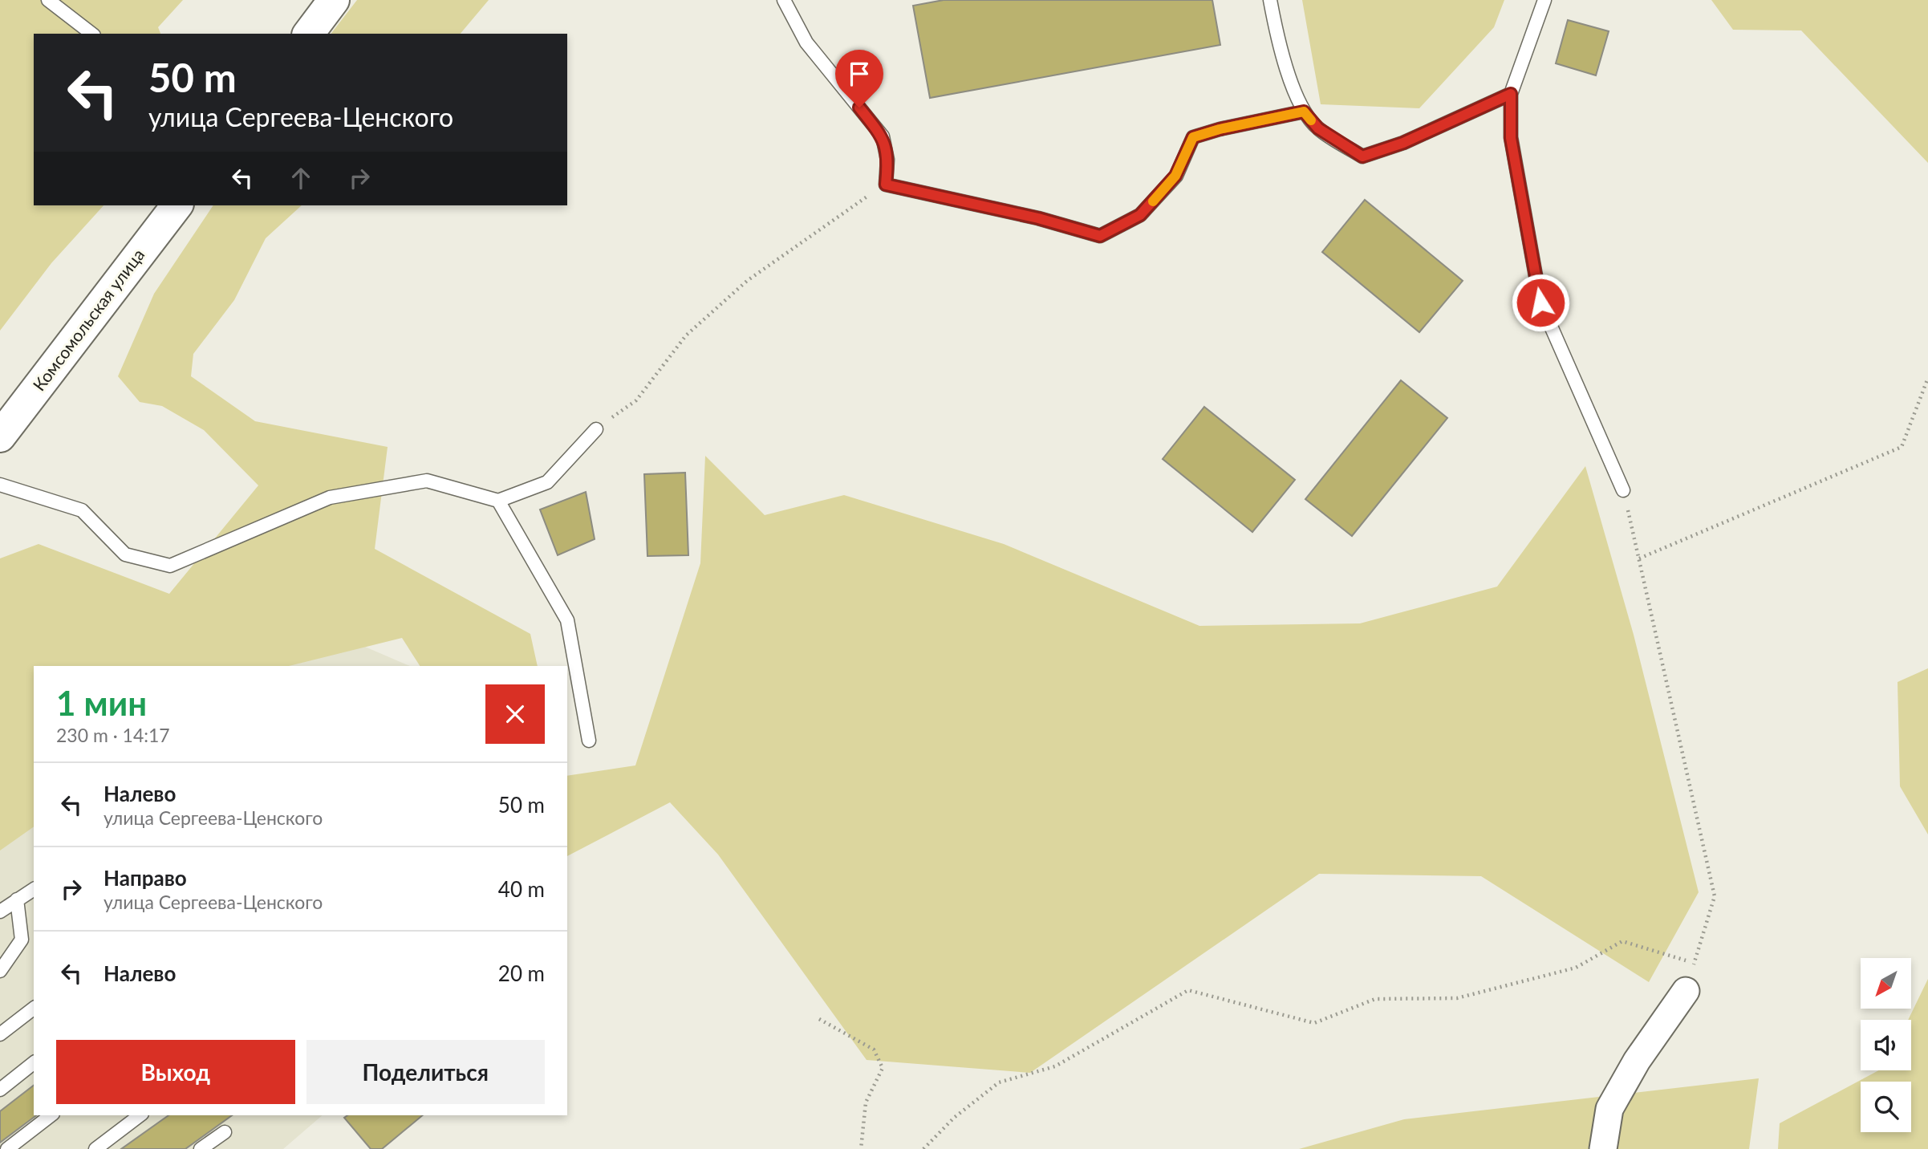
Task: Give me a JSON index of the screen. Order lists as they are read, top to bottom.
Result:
{
  "streets": {
    "main road": ["Комсомольская улица"]
  },
  "north": "bottom left",
  "page": {
    "turn": ["50 m", "улица Сергеева-Ценского"],
    "heading": ["1 мин", "230 m · 14:17"],
    "list": [
      {
        "name": "Налево",
        "note": "улица Сергеева-Ценского",
        "value": "50 m"
      },
      {
        "name": "Направо",
        "note": "улица Сергеева-Ценского",
        "value": "40 m"
      },
      {
        "name": "Налево",
        "value": "20 m"
      }
    ],
    "buttons": ["Выход", "Поделиться"]
  }
}
